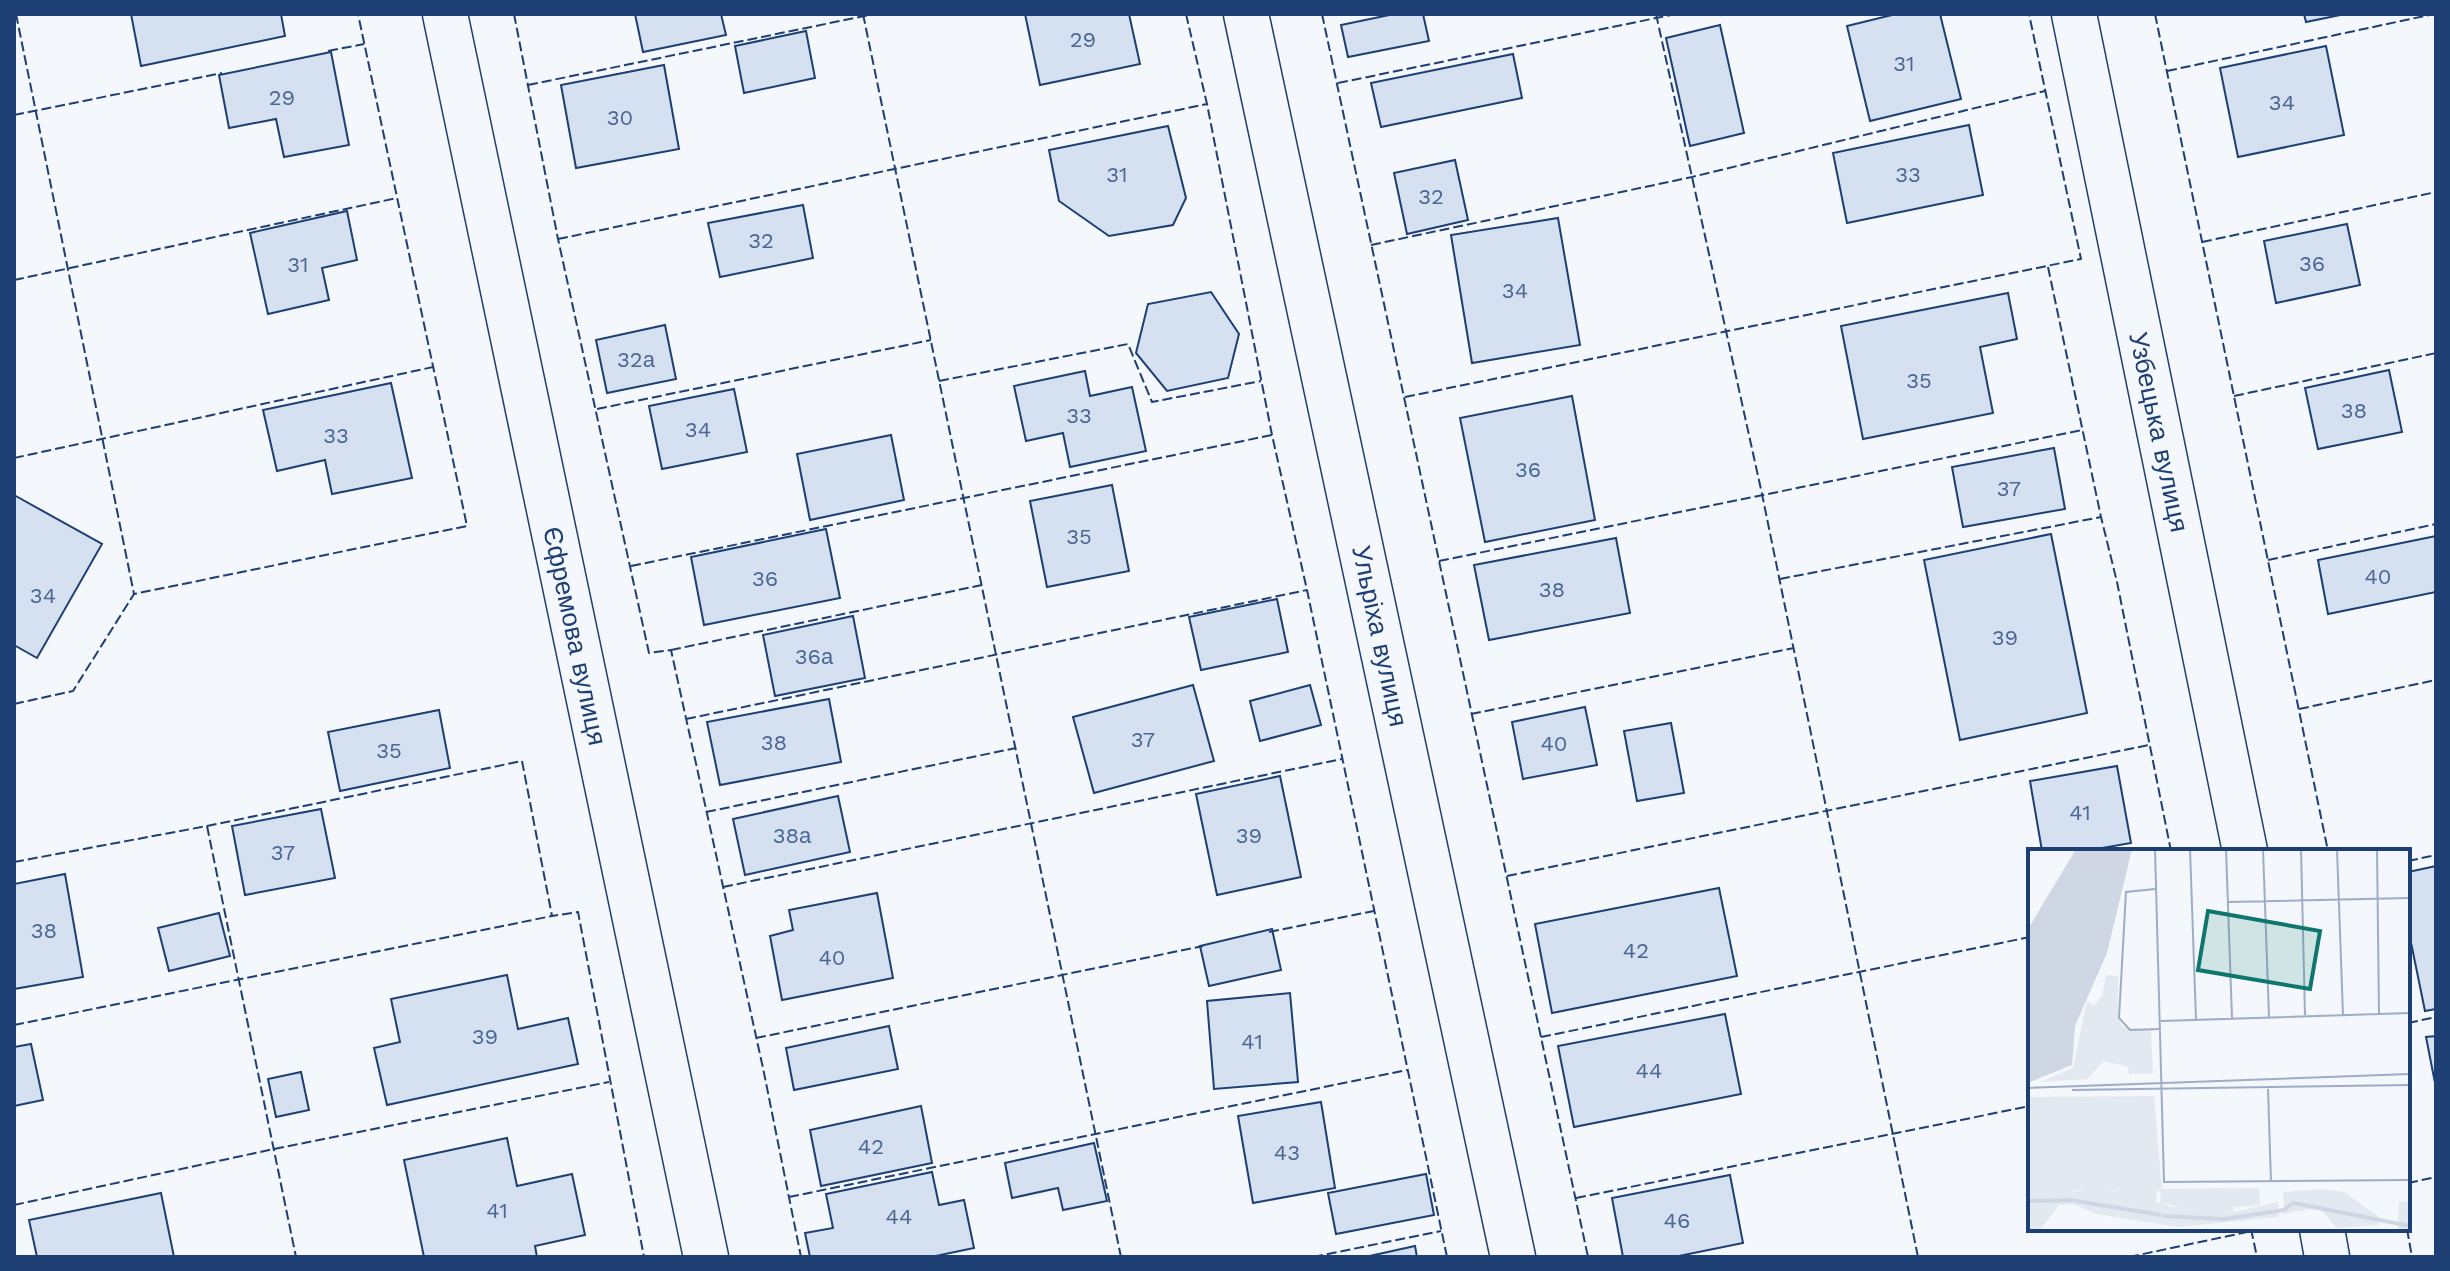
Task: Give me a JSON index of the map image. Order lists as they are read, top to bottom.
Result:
{
  "streets": {
    "street": ["Узбецька вулиця", "Єфремова вулиця", "Ульріха вулиця"]
  },
  "house_numbers": [
    "29",
    "31",
    "29",
    "34",
    "30",
    "31",
    "33",
    "32",
    "32",
    "36",
    "31",
    "34",
    "32а",
    "35",
    "38",
    "33",
    "34",
    "33",
    "36",
    "37",
    "35",
    "40",
    "36",
    "38",
    "34",
    "39",
    "36а",
    "37",
    "38",
    "40",
    "35",
    "41",
    "38а",
    "39",
    "37",
    "38",
    "42",
    "40",
    "39",
    "41",
    "44",
    "42",
    "43",
    "41",
    "44",
    "46"
  ]
}
